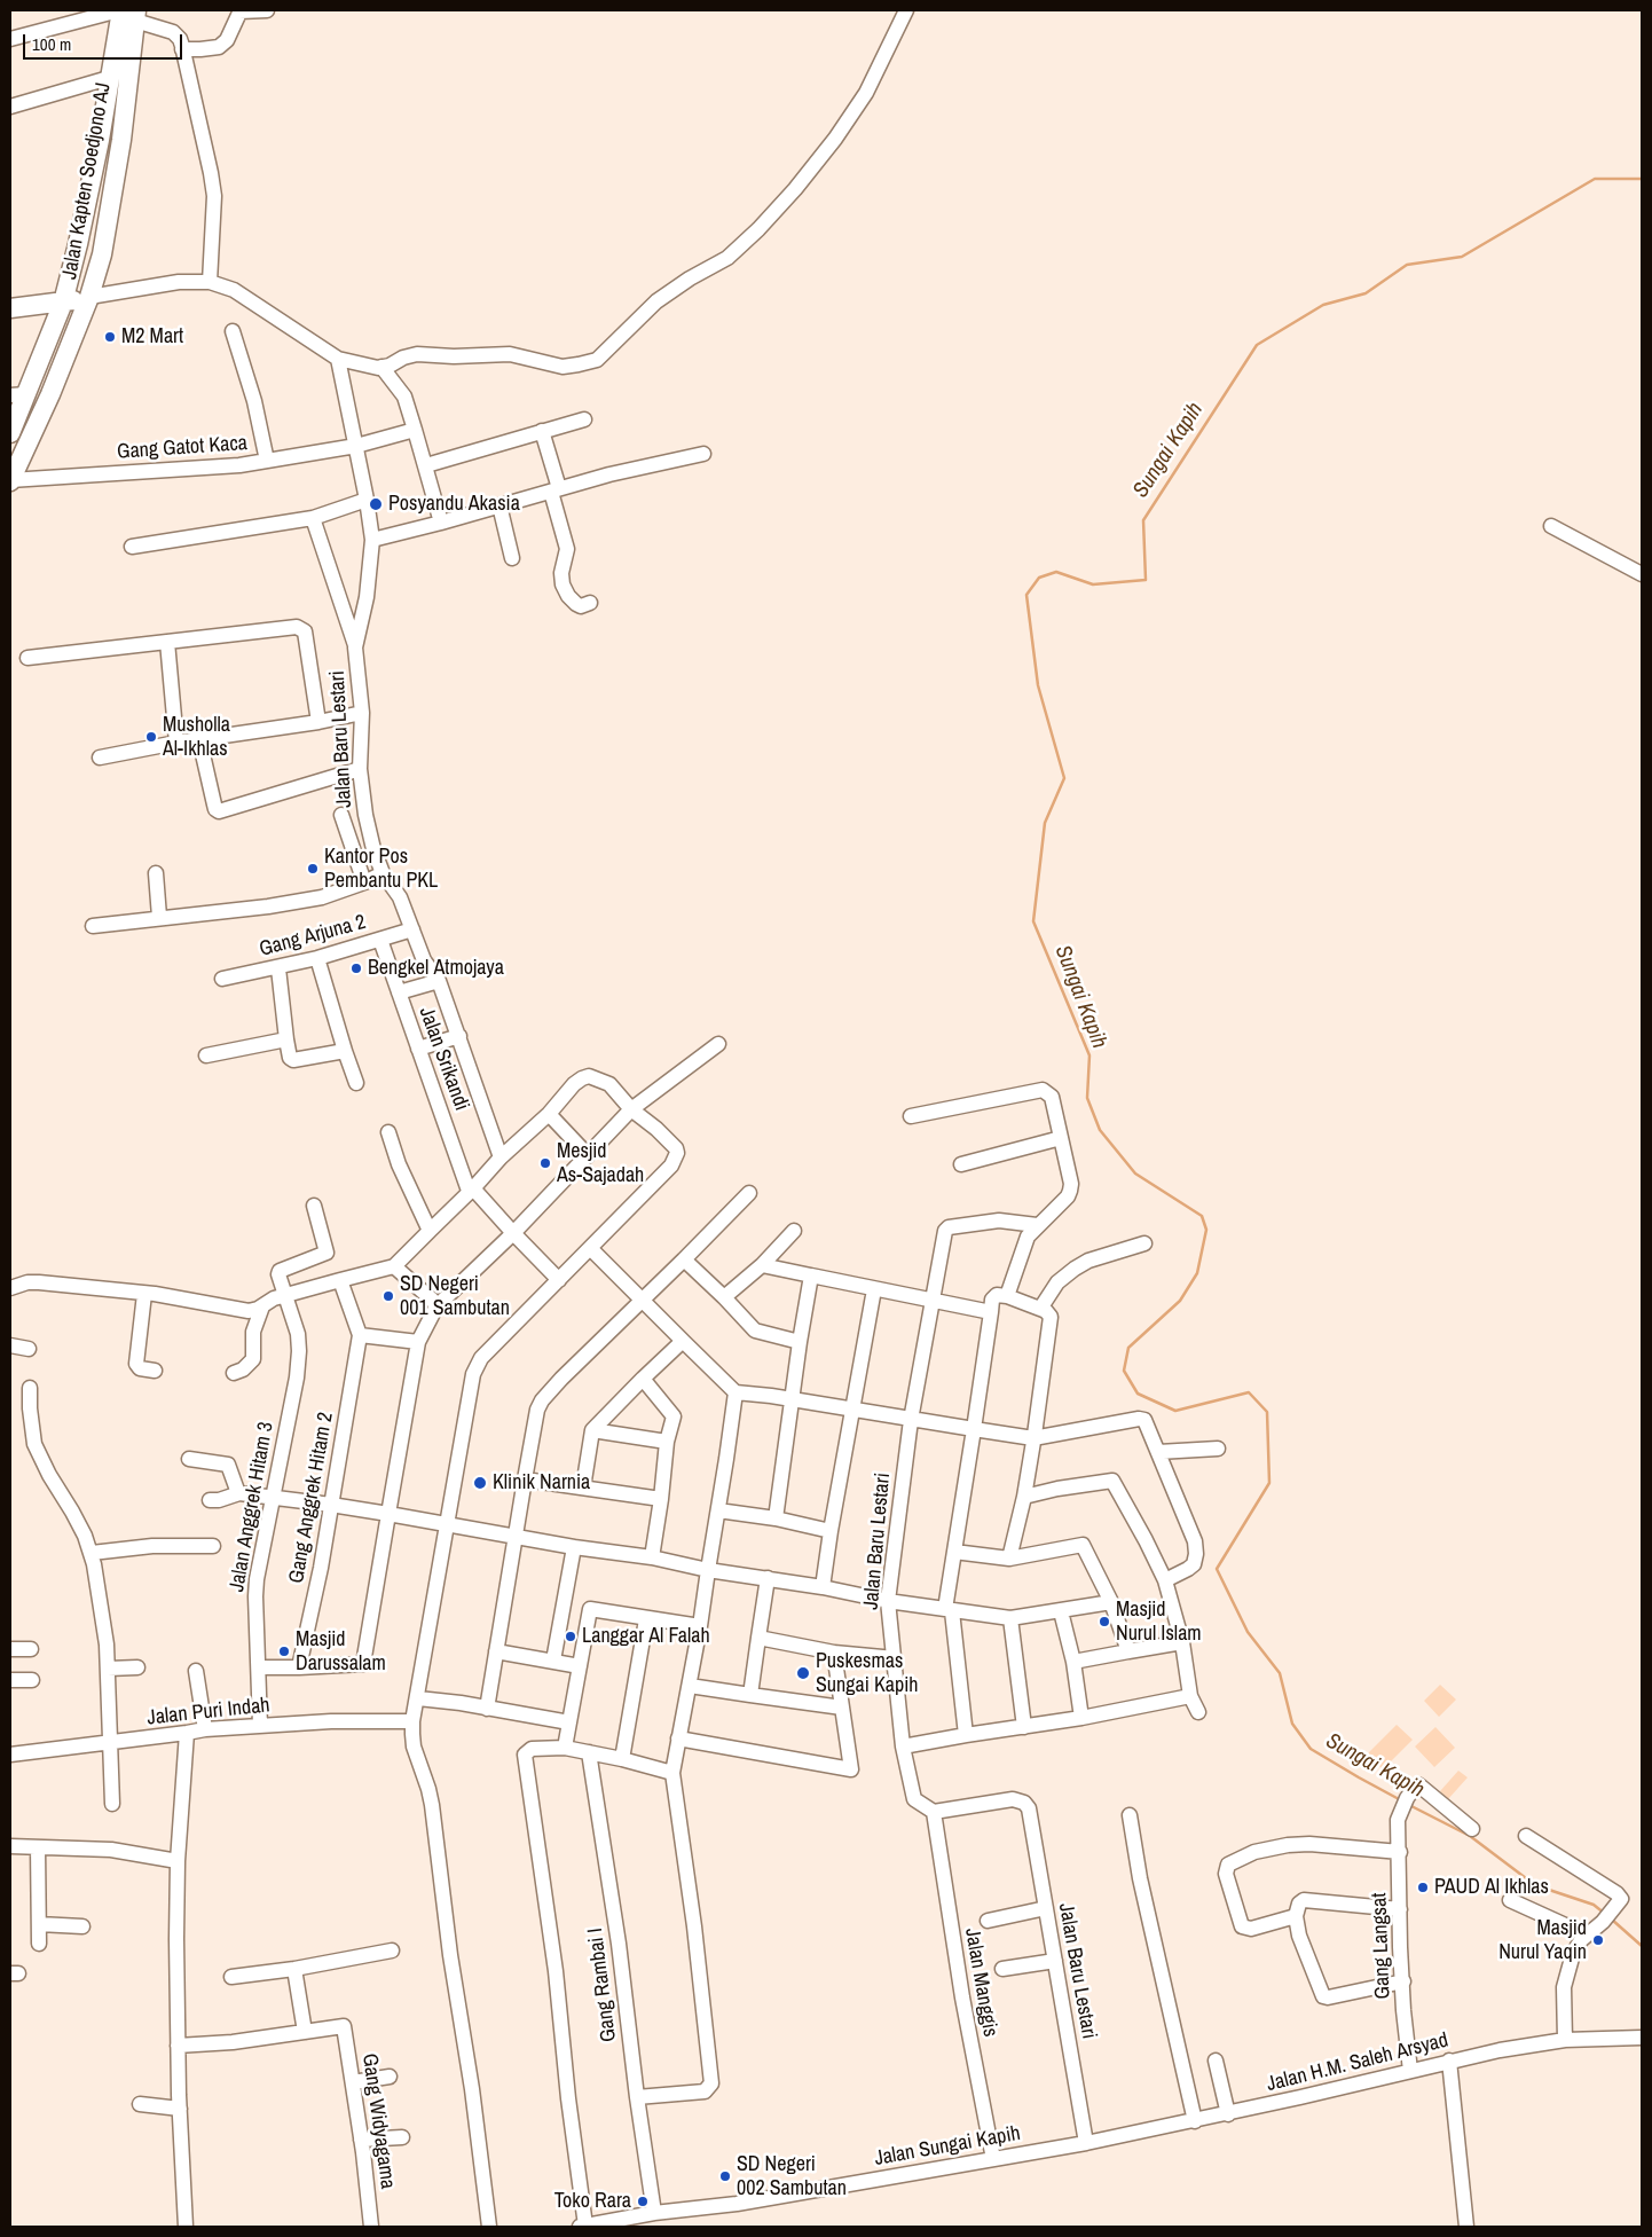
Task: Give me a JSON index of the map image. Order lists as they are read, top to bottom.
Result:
{
  "streets": {
    "main road": ["Jalan Kapten Soedjono AJ"],
    "street": [
      "Gang Gatot Kaca",
      "Jalan Baru Lestari",
      "Gang Arjuna 2",
      "Jalan Srikandi",
      "Gang Anggrek Hitam 2",
      "Jalan Anggrek Hitam 3",
      "Jalan Puri Indah",
      "Gang Langsat",
      "Jalan Manggis",
      "Gang Rambai I",
      "Jalan H.M. Saleh Arsyad",
      "Gang Widyagama",
      "Jalan Sungai Kapih"
    ]
  },
  "crossings": [
    ["Jalan Kapten Soedjono AJ", "Gang Gatot Kaca"],
    ["Gang Gatot Kaca", "Jalan Baru Lestari"],
    ["Jalan Baru Lestari", "Gang Arjuna 2"],
    ["Jalan Baru Lestari", "Jalan Manggis"],
    ["Jalan Baru Lestari", "Jalan H.M. Saleh Arsyad"],
    ["Jalan Baru Lestari", "Jalan Sungai Kapih"],
    ["Gang Arjuna 2", "Jalan Srikandi"],
    ["Jalan Anggrek Hitam 3", "Jalan Puri Indah"],
    ["Gang Langsat", "Jalan H.M. Saleh Arsyad"],
    ["Jalan Manggis", "Jalan Sungai Kapih"],
    ["Gang Rambai I", "Jalan Sungai Kapih"],
    ["Jalan H.M. Saleh Arsyad", "Jalan Sungai Kapih"]
  ],
  "water": ["Sungai Kapih"],
  "places": [
    "M2 Mart",
    "Posyandu Akasia",
    "Musholla Al-Ikhlas",
    "Kantor Pos Pembantu PKL",
    "Bengkel Atmojaya",
    "Mesjid As-Sajadah",
    "SD Negeri 001 Sambutan",
    "Klinik Narnia",
    "Masjid Nurul Islam",
    "Langgar Al Falah",
    "Masjid Darussalam",
    "Puskesmas Sungai Kapih",
    "PAUD Al Ikhlas",
    "Masjid Nurul Yaqin",
    "SD Negeri 002 Sambutan",
    "Toko Rara"
  ],
  "scale_bar": "100 m"
}
